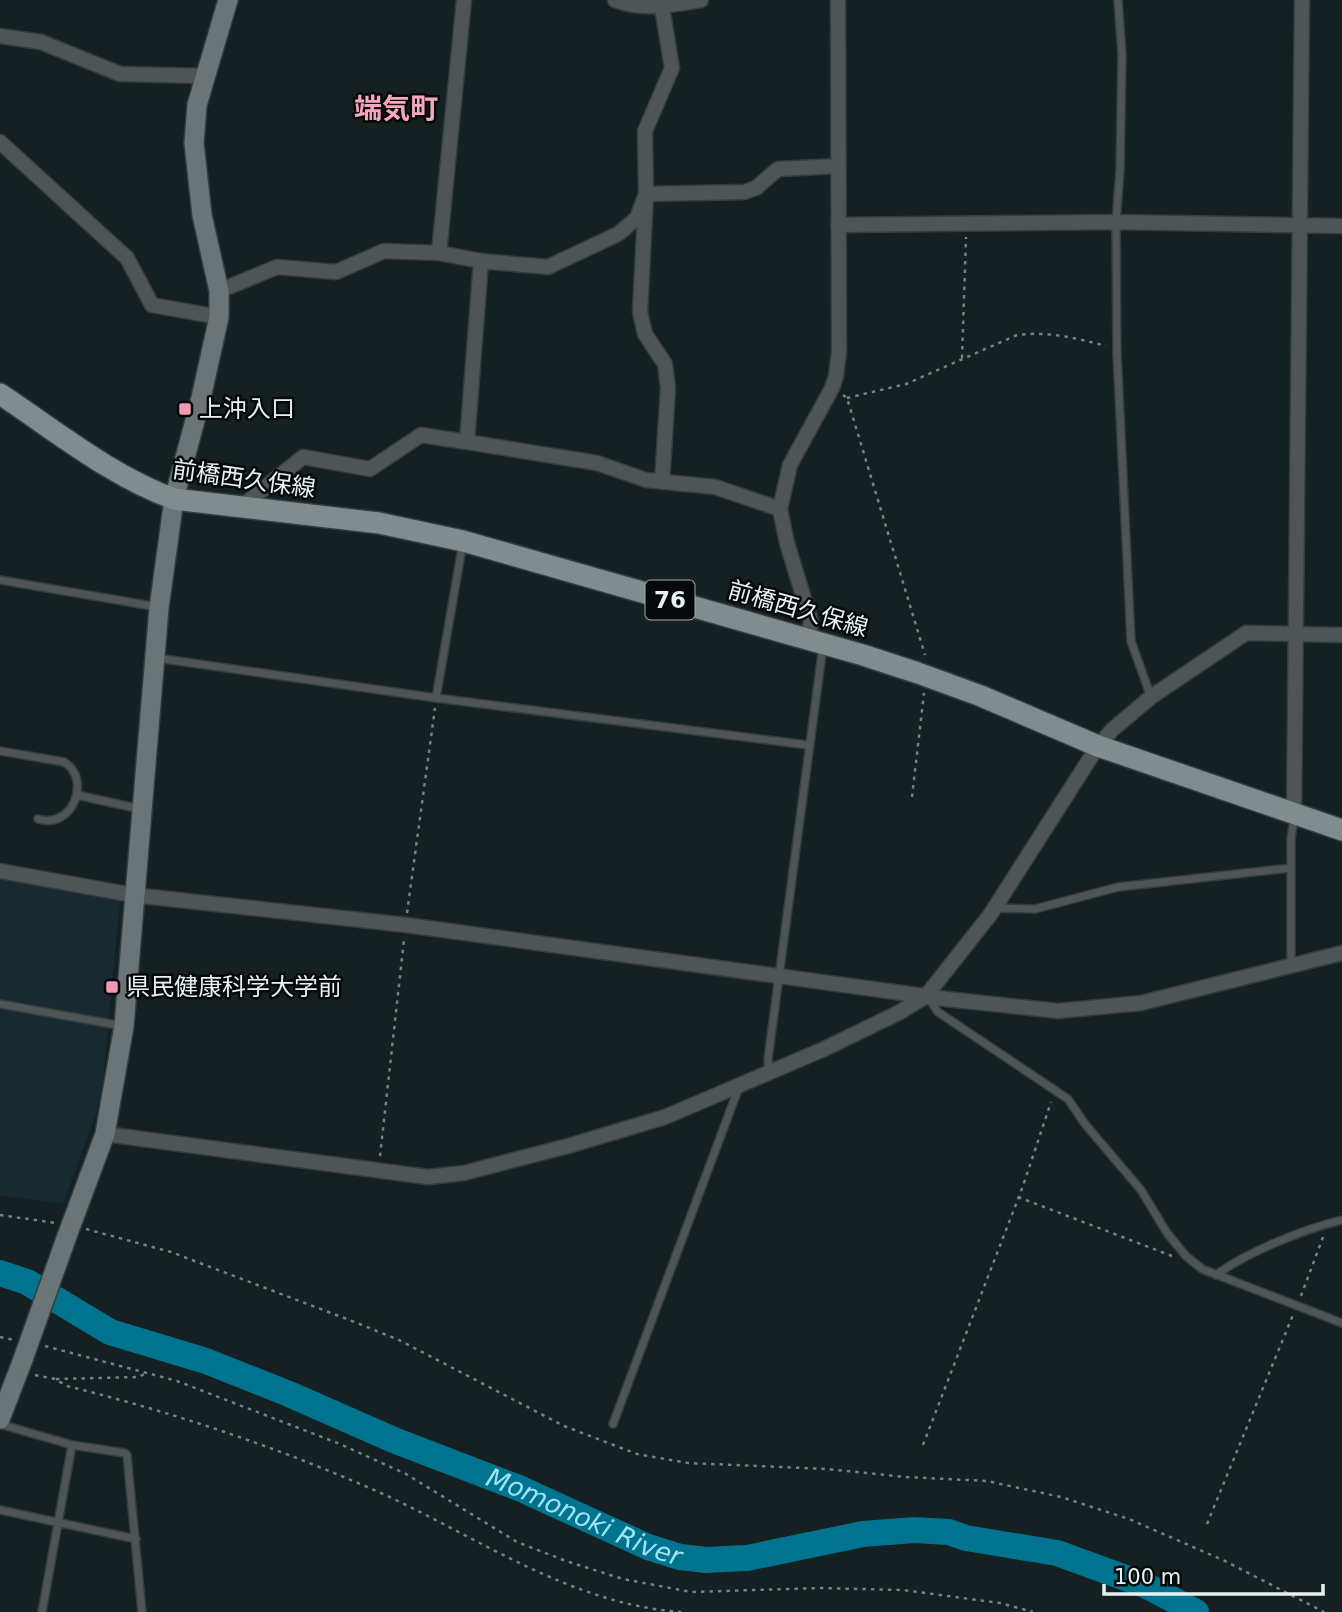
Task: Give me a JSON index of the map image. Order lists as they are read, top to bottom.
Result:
{
  "streets": {
    "main road": ["前橋西久保線", "76"]
  },
  "districts": ["端気町"],
  "water": ["Momonoki River"],
  "places": {
    "transit": ["上沖入口", "県民健康科学大学前"]
  },
  "scale_bar": "100 m"
}
